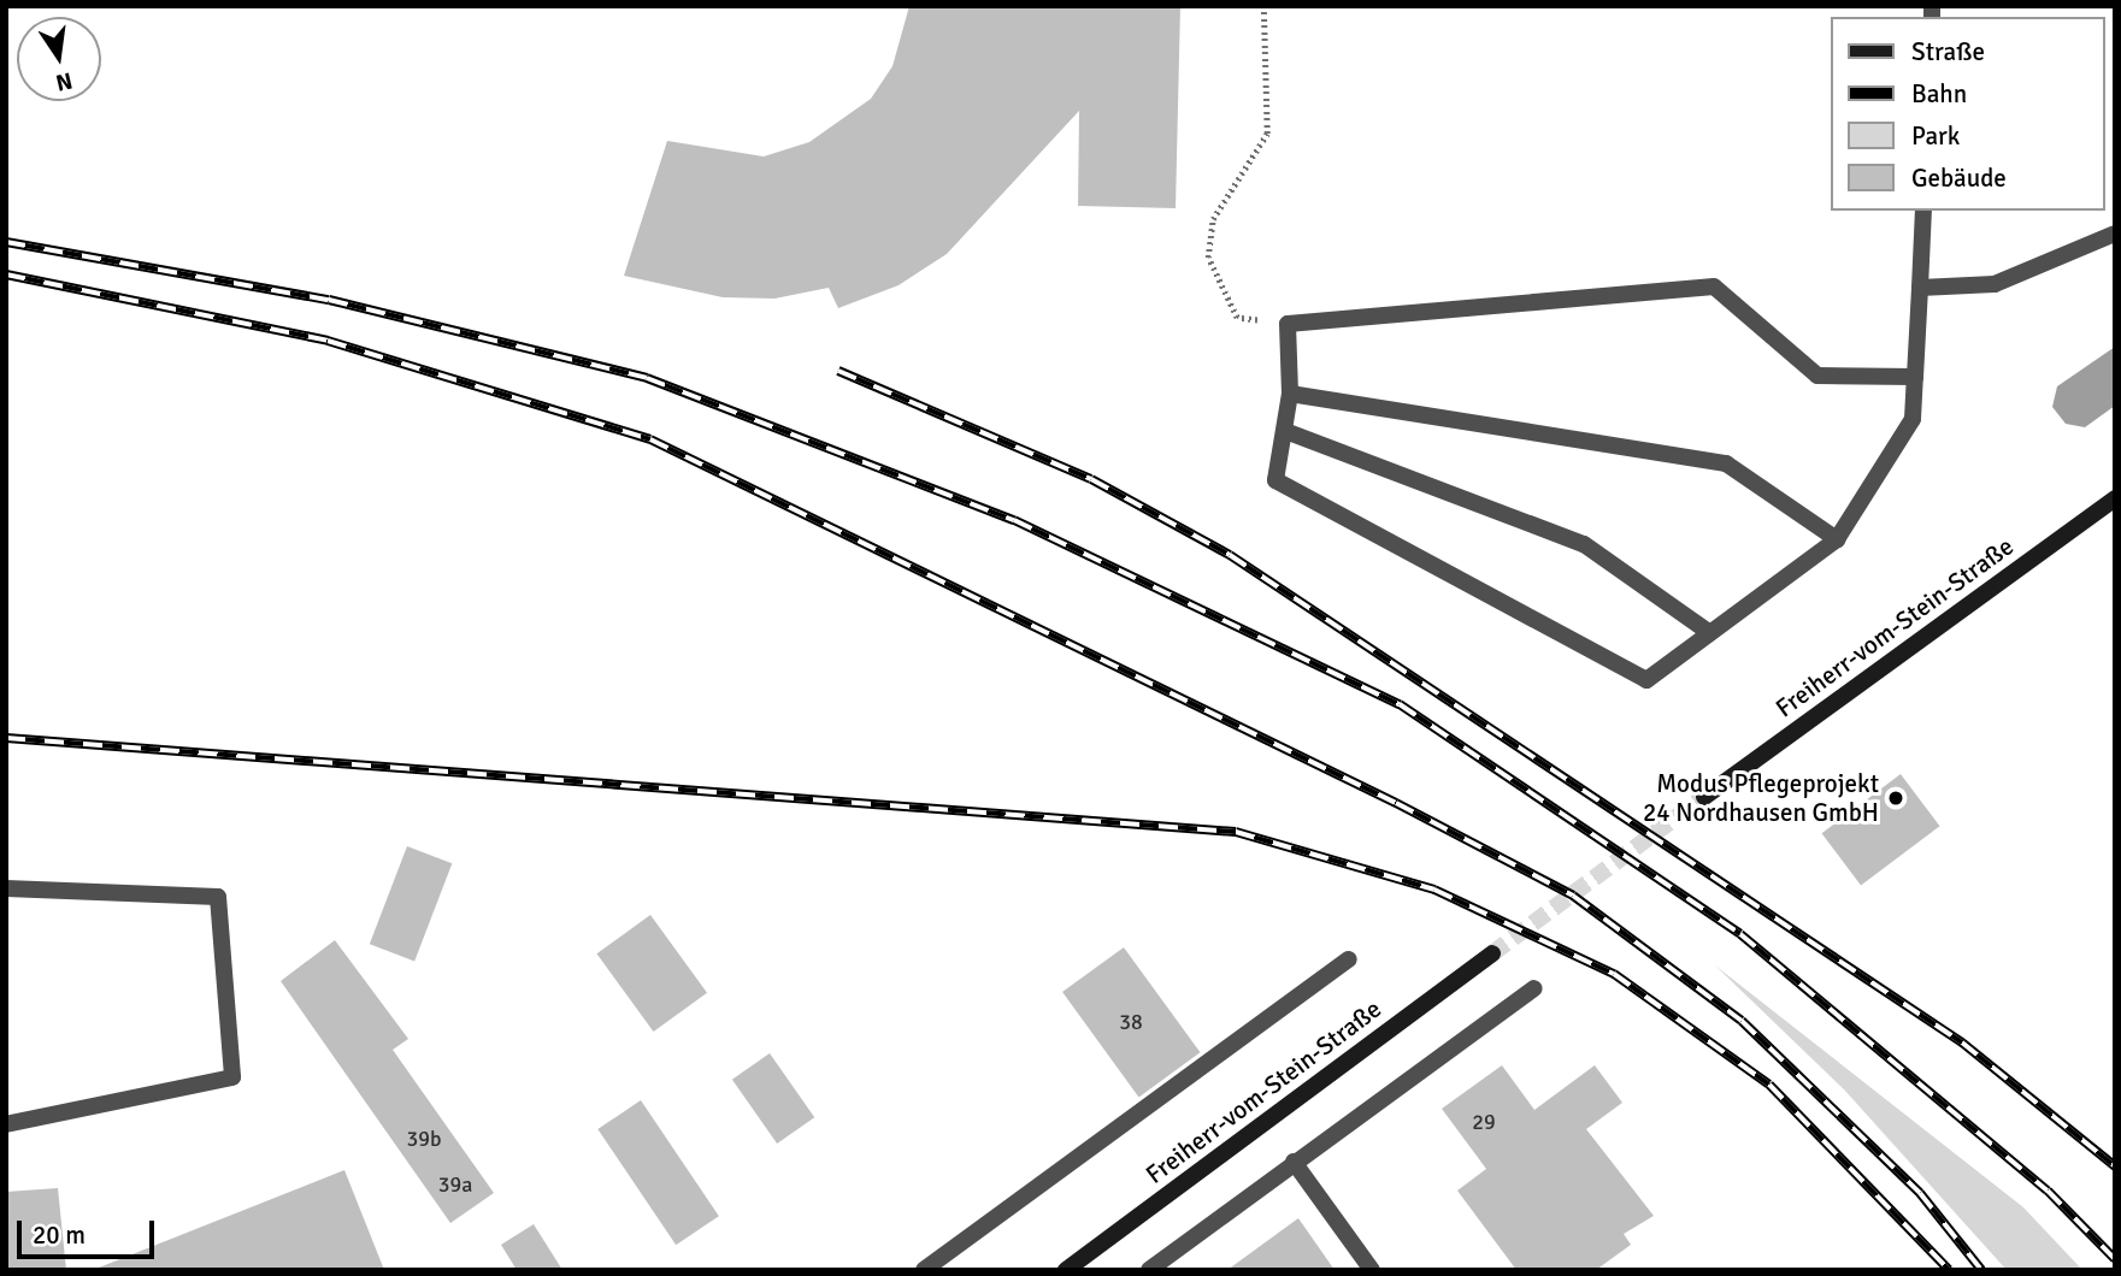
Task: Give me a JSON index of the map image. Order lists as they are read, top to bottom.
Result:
{
  "streets": {
    "main road": ["Freiherr-vom-Stein-Straße"]
  },
  "places": ["Modus Pflegeprojekt 24 Nordhausen GmbH"],
  "house_numbers": [
    "38",
    "29",
    "39b",
    "39a"
  ],
  "legend": [
    "Straße",
    "Bahn",
    "Park",
    "Gebäude"
  ],
  "scale_bar": "20 m",
  "north": "bottom"
}
